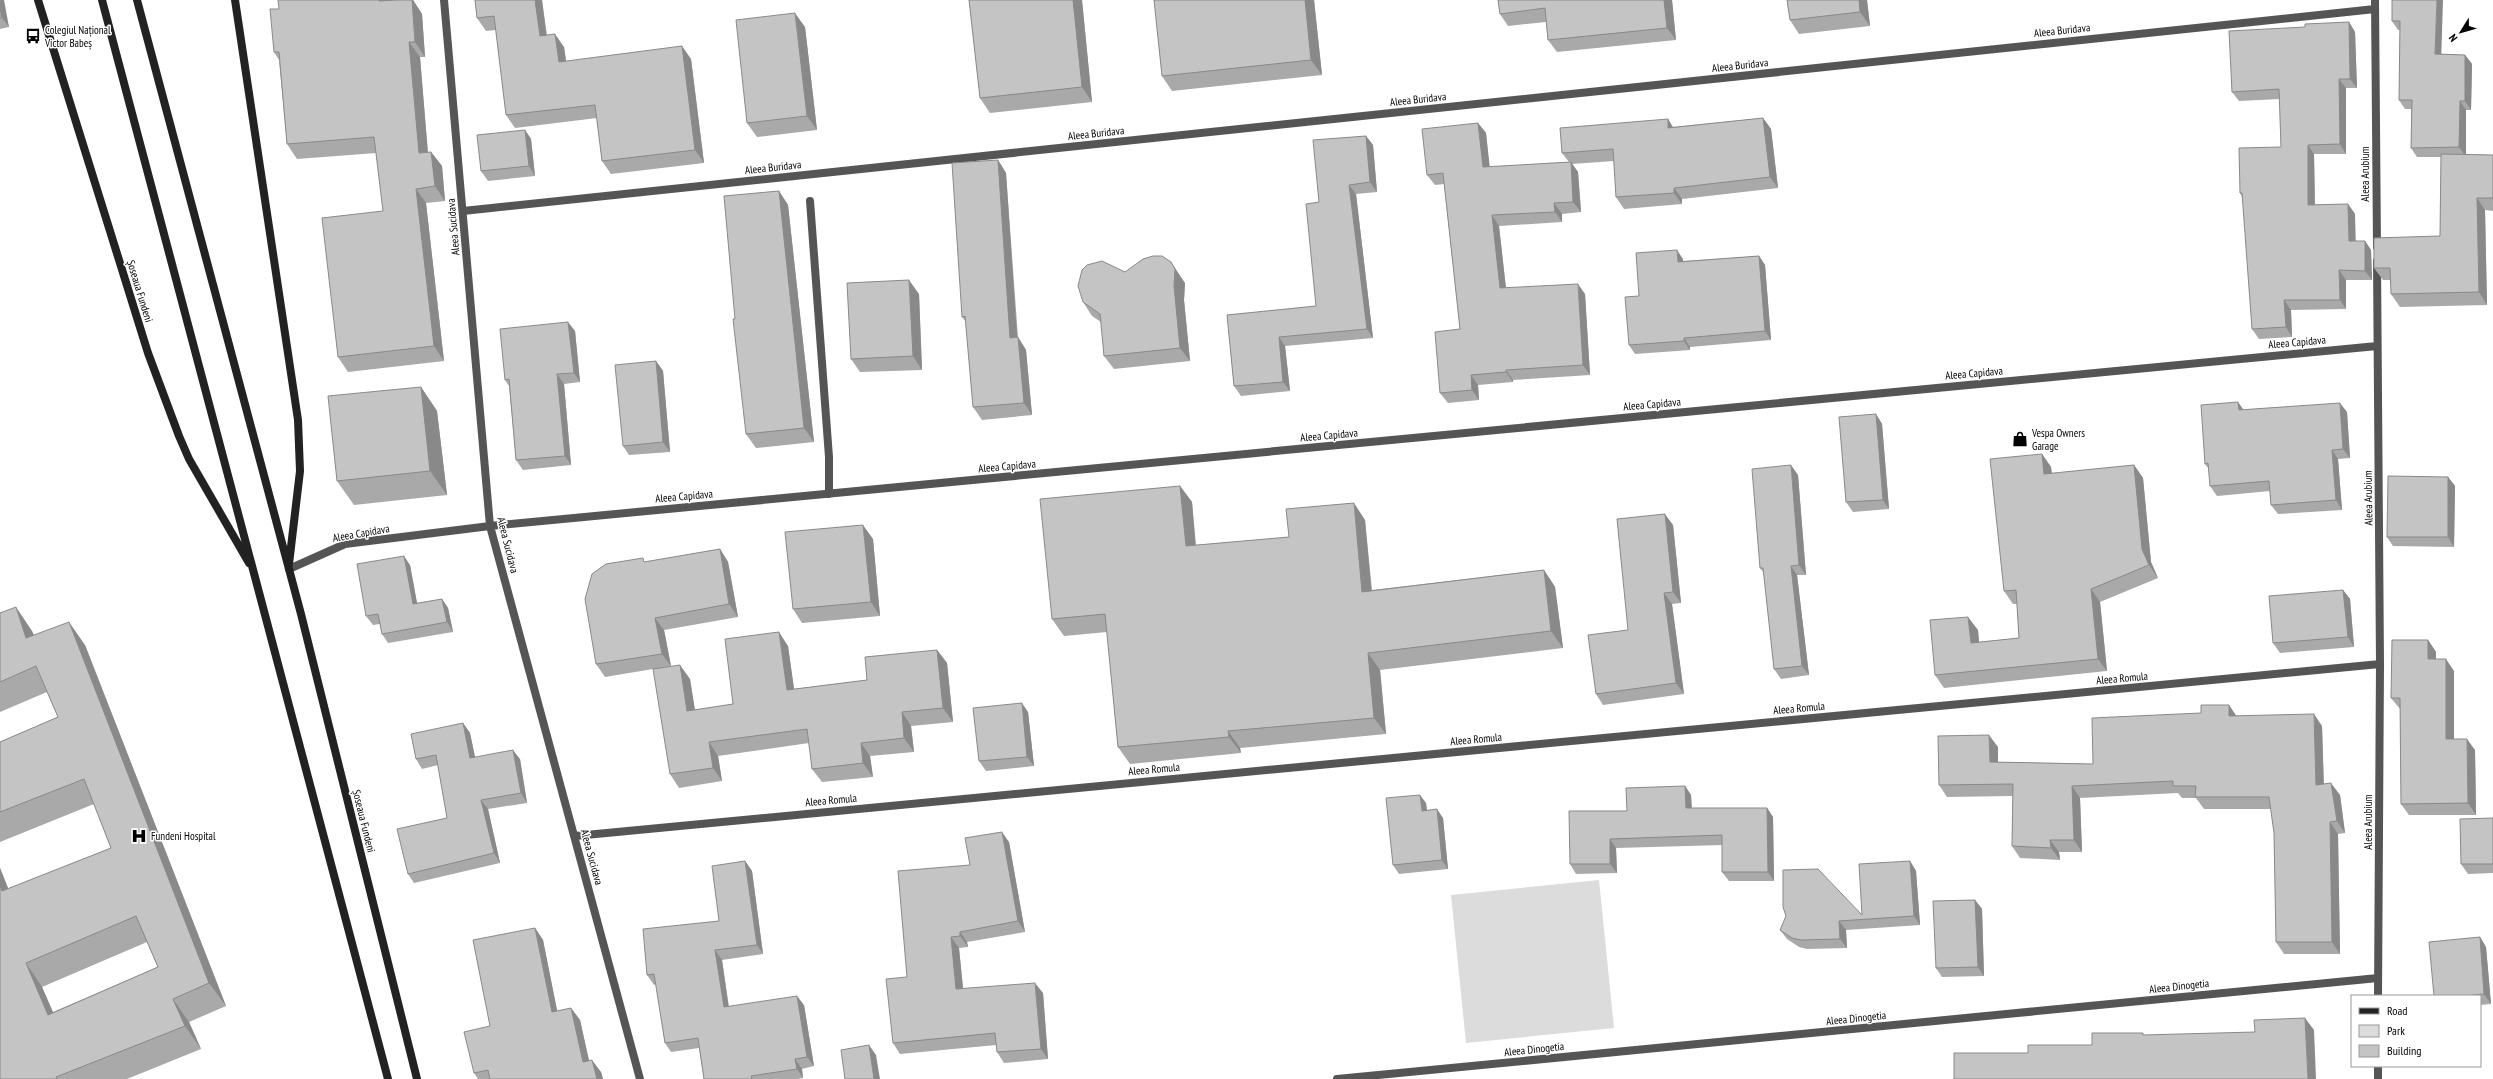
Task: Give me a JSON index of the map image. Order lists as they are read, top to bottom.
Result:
{
  "streets": {
    "main road": ["Șoseaua Fundeni"],
    "street": [
      "Aleea Buridava",
      "Aleea Arubium",
      "Aleea Sucidava",
      "Aleea Capidava",
      "Aleea Romula",
      "Aleea Dinogetia"
    ]
  },
  "crossings": [
    ["Aleea Buridava", "Aleea Arubium"],
    ["Aleea Buridava", "Aleea Sucidava"],
    ["Aleea Arubium", "Aleea Capidava"],
    ["Aleea Arubium", "Aleea Romula"],
    ["Aleea Arubium", "Aleea Dinogetia"],
    ["Aleea Sucidava", "Aleea Capidava"],
    ["Aleea Sucidava", "Aleea Romula"],
    ["Șoseaua Fundeni", "Aleea Capidava"]
  ],
  "places": {
    "bus stop": ["Colegiul Național Victor Babeș"],
    "shop": ["Vespa Owners Garage"],
    "hospital": ["Fundeni Hospital"]
  },
  "legend": ["Road", "Park", "Building"],
  "north": "bottom left"
}
